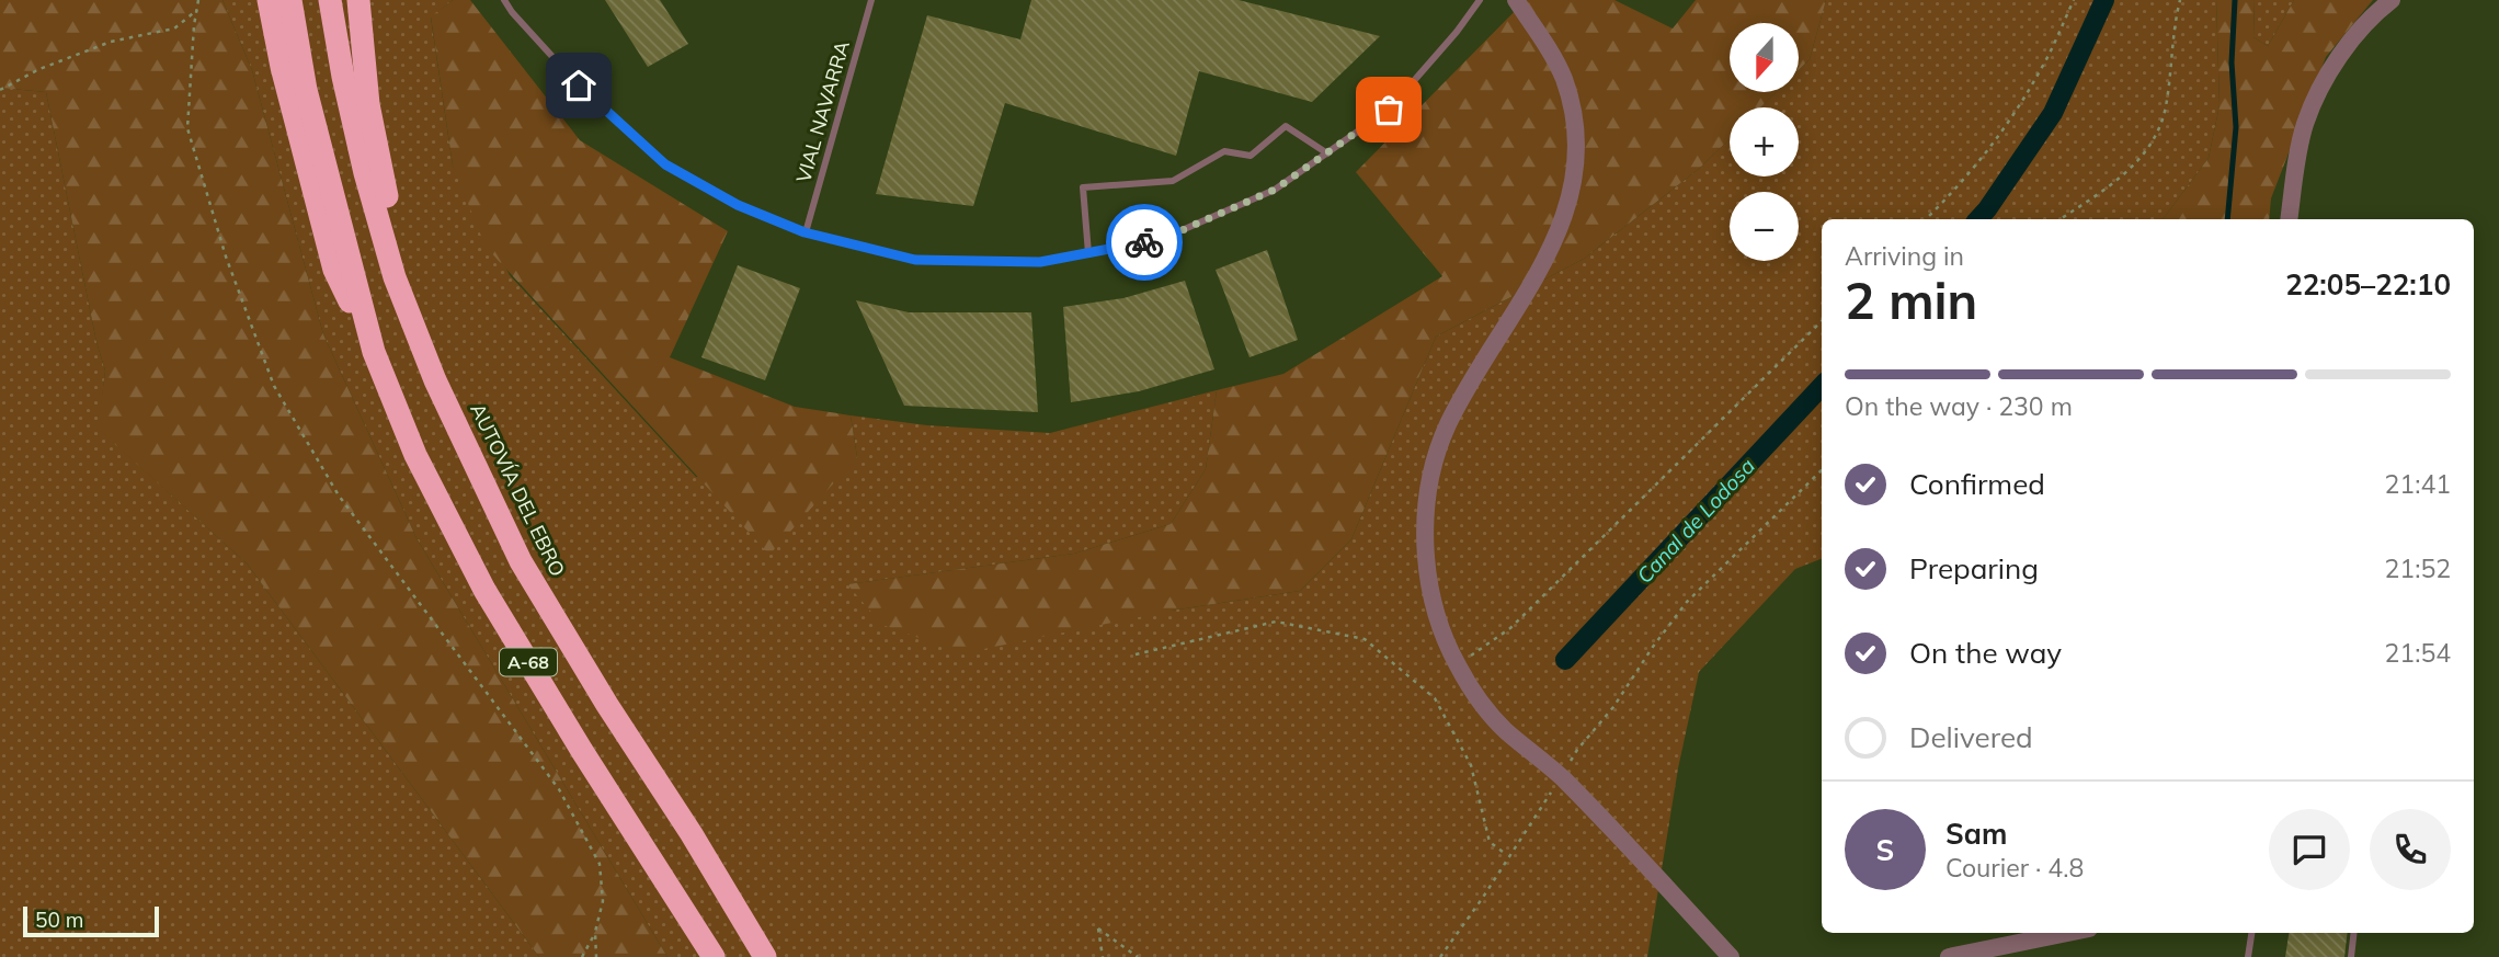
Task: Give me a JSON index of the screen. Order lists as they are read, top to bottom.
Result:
{
  "streets": {
    "highway": ["AUTOVÍA DEL EBRO", "A-68"],
    "lane": ["VIAL NAVARRA"]
  },
  "water": ["Canal de Lodosa"],
  "scale_bar": "50 m",
  "north": "bottom",
  "page": {
    "map_buttons": ["+", "−"],
    "heading": ["2 min", "Arriving in", "22:05–22:10"],
    "panel": ["Sam", "Courier · 4.8"],
    "bar": "On the way · 230 m",
    "list": [
      ["Confirmed", "21:41"],
      ["Preparing", "21:52"],
      ["On the way", "21:54"],
      "Delivered"
    ],
    "round": "S",
    "scale": "50 m"
  }
}
